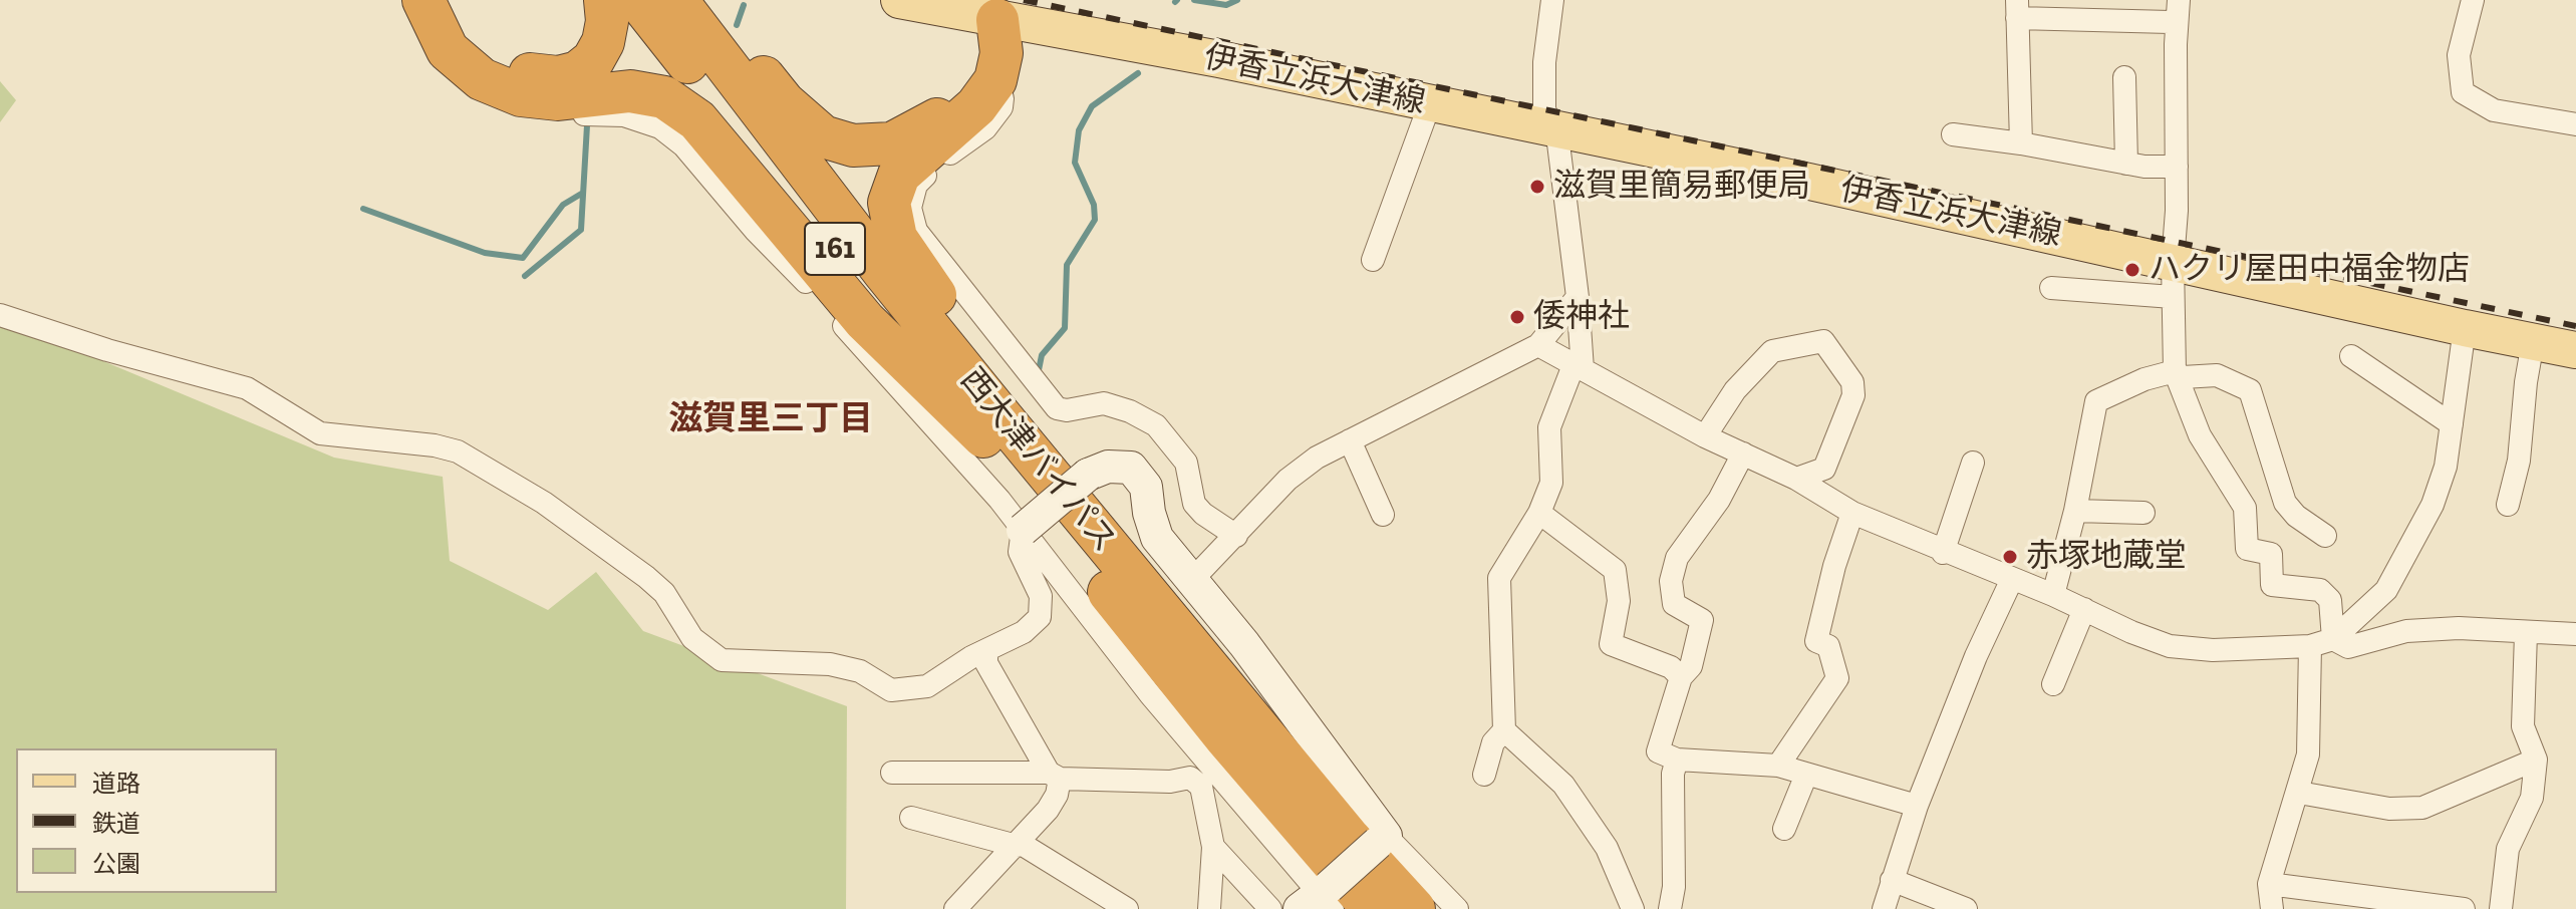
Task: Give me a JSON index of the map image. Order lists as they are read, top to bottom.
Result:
{
  "streets": {
    "highway": ["161", "西大津バイパス"],
    "main road": ["伊香立浜大津線"]
  },
  "districts": ["滋賀里三丁目"],
  "places": [
    "滋賀里簡易郵便局",
    "ハクリ屋田中福金物店",
    "倭神社",
    "赤塚地蔵堂"
  ],
  "legend": ["道路", "鉄道", "公園"]
}
